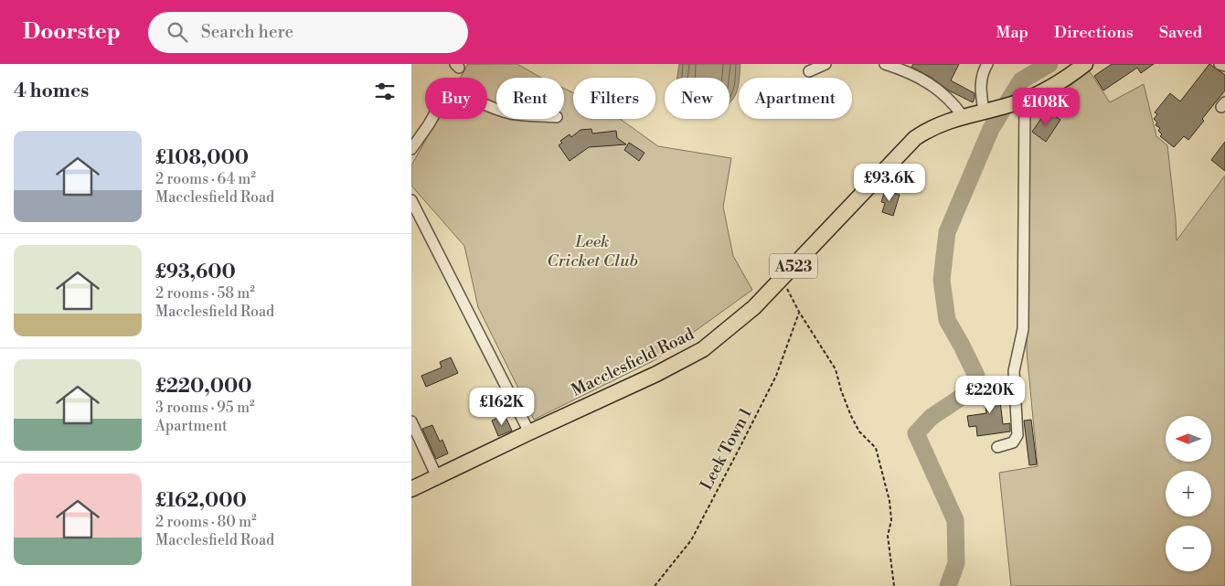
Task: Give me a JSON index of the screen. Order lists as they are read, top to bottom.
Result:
{
  "streets": {
    "highway": ["A523", "Macclesfield Road"],
    "path": ["Leek Town 1"]
  },
  "parks": ["Leek Cricket Club"],
  "north": "left",
  "page": {
    "header": "Doorstep",
    "search": "Search here",
    "nav": ["Map", "Directions", "Saved"],
    "heading": "4 homes",
    "chip": [
      "Buy",
      "Rent",
      "Filters",
      "New",
      "Apartment"
    ],
    "price": [
      "£108K",
      "£93.6K",
      "£220K",
      "£162K"
    ],
    "list": [
      {
        "name": "£108,000",
        "note": "2 rooms · 64 m² · Macclesfield Road"
      },
      {
        "name": "£93,600",
        "note": "2 rooms · 58 m² · Macclesfield Road"
      },
      {
        "name": "£220,000",
        "note": "3 rooms · 95 m² · Apartment"
      },
      {
        "name": "£162,000",
        "note": "2 rooms · 80 m² · Macclesfield Road"
      }
    ],
    "map_buttons": ["+", "−"]
  }
}
